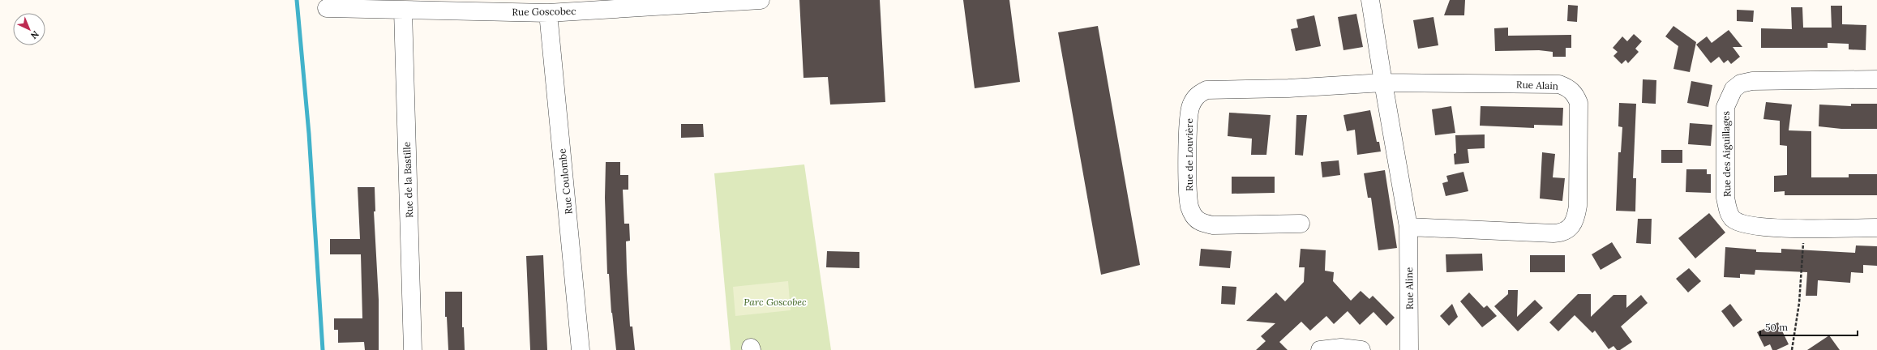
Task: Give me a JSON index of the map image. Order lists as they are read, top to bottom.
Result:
{
  "streets": {
    "street": [
      "Rue Goscobec",
      "Rue Alain",
      "Rue des Aiguillages",
      "Rue de Louvière",
      "Rue de la Bastille",
      "Rue Coulombe",
      "Rue Aline"
    ]
  },
  "crossings": [
    ["Rue Goscobec", "Rue de la Bastille"],
    ["Rue Goscobec", "Rue Coulombe"],
    ["Rue Alain", "Rue de Louvière"],
    ["Rue Alain", "Rue Aline"]
  ],
  "parks": ["Parc Goscobec"],
  "scale_bar": "50 m",
  "north": "bottom right"
}
